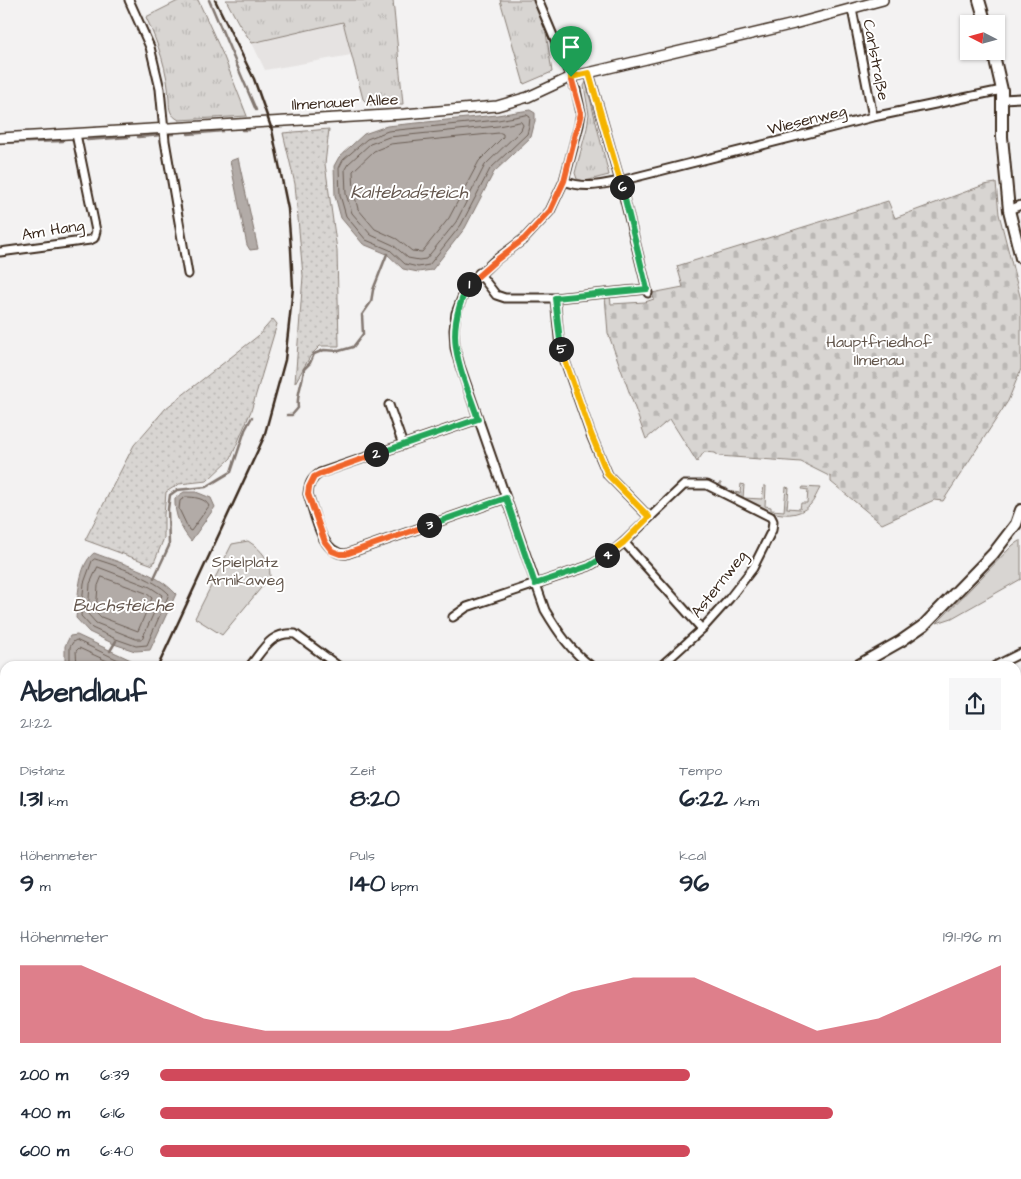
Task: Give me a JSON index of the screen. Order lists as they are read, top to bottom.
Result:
{
  "streets": {
    "street": [
      "Carlstraße",
      "Ilmenauer Allee",
      "Wiesenweg",
      "Am Hang",
      "Asternweg"
    ]
  },
  "crossings": [
    ["Carlstraße", "Ilmenauer Allee"],
    ["Carlstraße", "Wiesenweg"],
    ["Ilmenauer Allee", "Am Hang"]
  ],
  "water": ["Kaltebadsteich", "Buchsteiche"],
  "parks": ["Hauptfriedhof Ilmenau", "Spielplatz Arnikaweg"],
  "north": "left",
  "page": {
    "pins": [
      "6",
      "1",
      "5",
      "2",
      "3",
      "4"
    ],
    "heading": ["Abendlauf", "21:22"],
    "stats": [
      ["Distanz", "1.31 km"],
      ["Zeit", "8:20"],
      ["Tempo", "6:22 /km"],
      ["Höhenmeter", "9 m"],
      ["Puls", "140 bpm"],
      ["kcal", "96"]
    ],
    "chart": ["Höhenmeter", "191–196 m"],
    "list": [
      {
        "name": "200 m",
        "note": "6:39"
      },
      {
        "name": "400 m",
        "note": "6:16"
      },
      {
        "name": "600 m",
        "note": "6:40"
      }
    ]
  }
}
